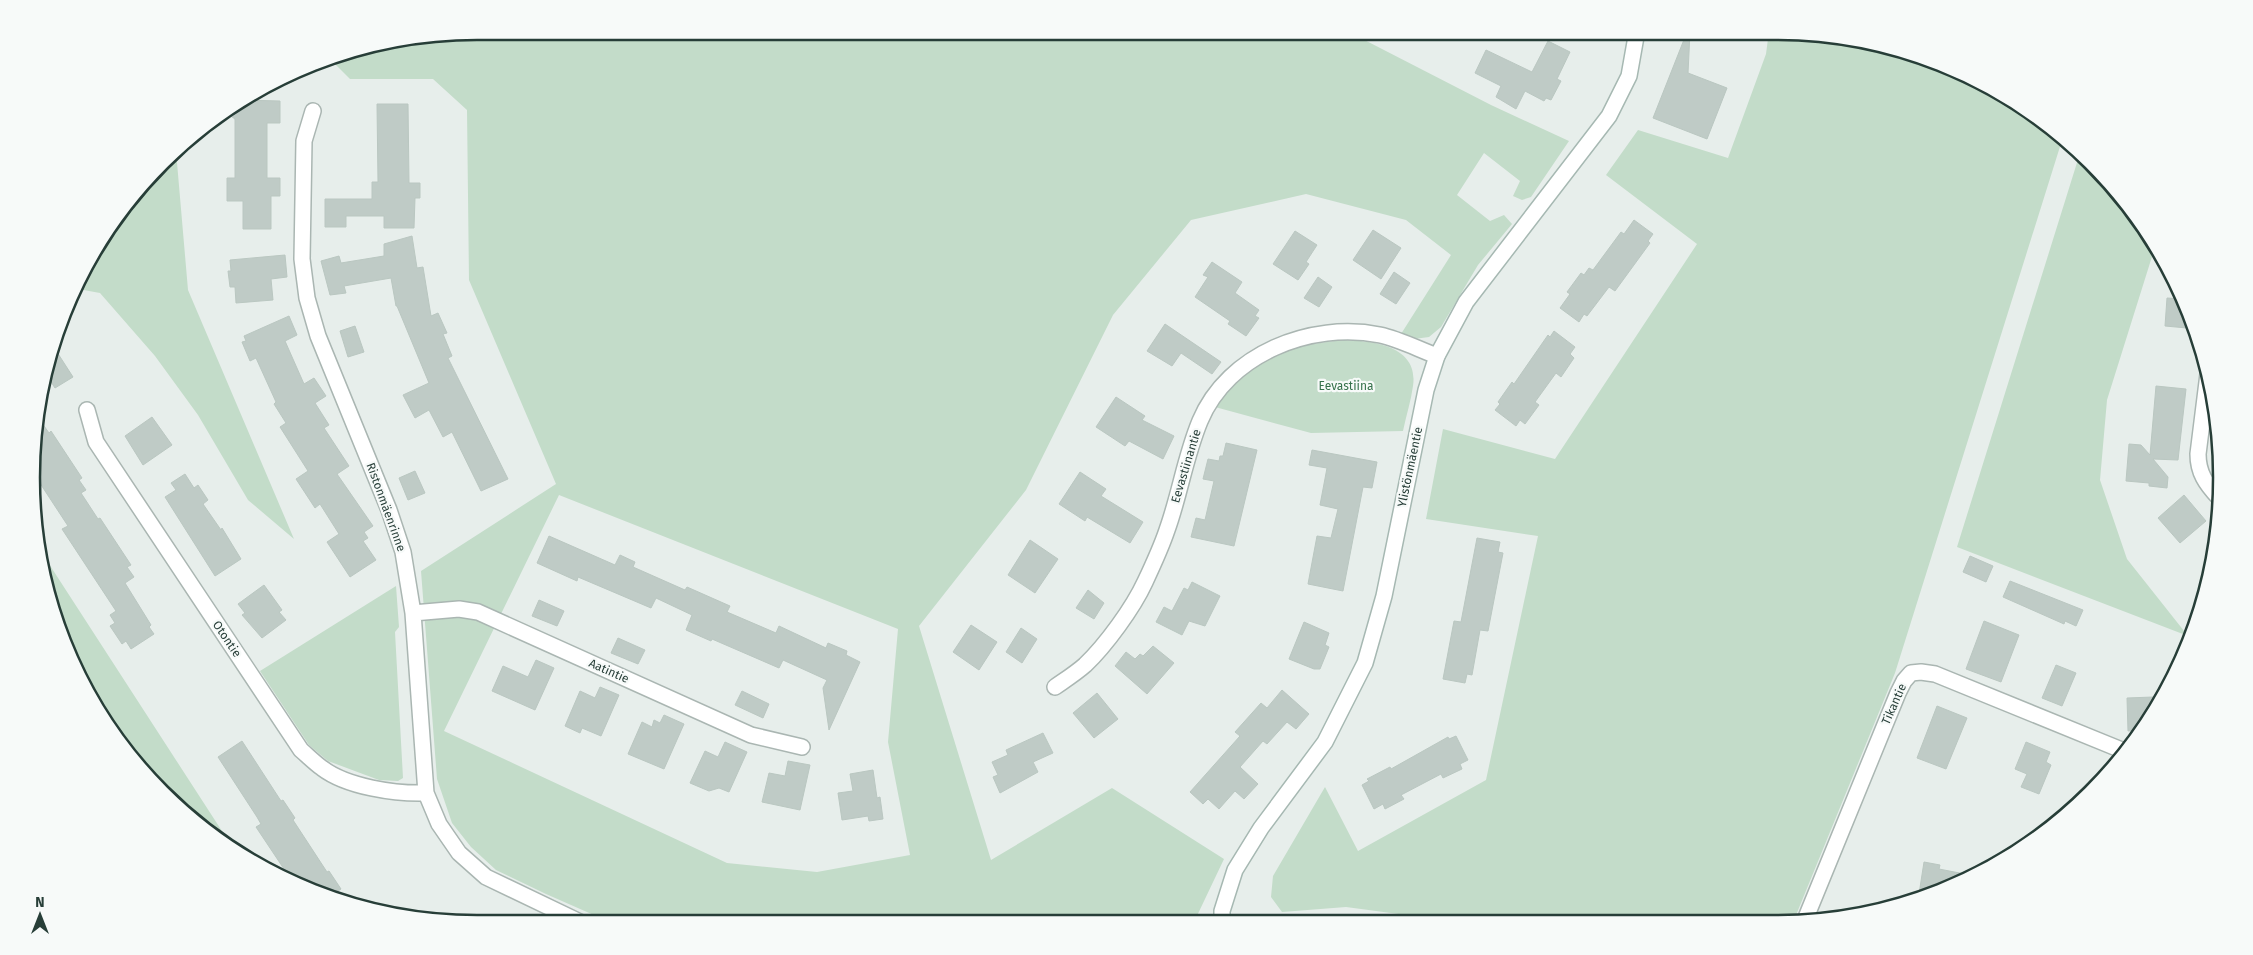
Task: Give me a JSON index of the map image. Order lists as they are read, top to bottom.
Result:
{
  "streets": {
    "street": [
      "Eevastiinantie",
      "Ylistönmäentie",
      "Ristonmäenrinne",
      "Otontie",
      "Aatintie",
      "Tikantie"
    ]
  },
  "crossings": [
    ["Eevastiinantie", "Ylistönmäentie"],
    ["Ristonmäenrinne", "Otontie"],
    ["Ristonmäenrinne", "Aatintie"]
  ],
  "parks": ["Eevastiina"],
  "north": "top"
}
